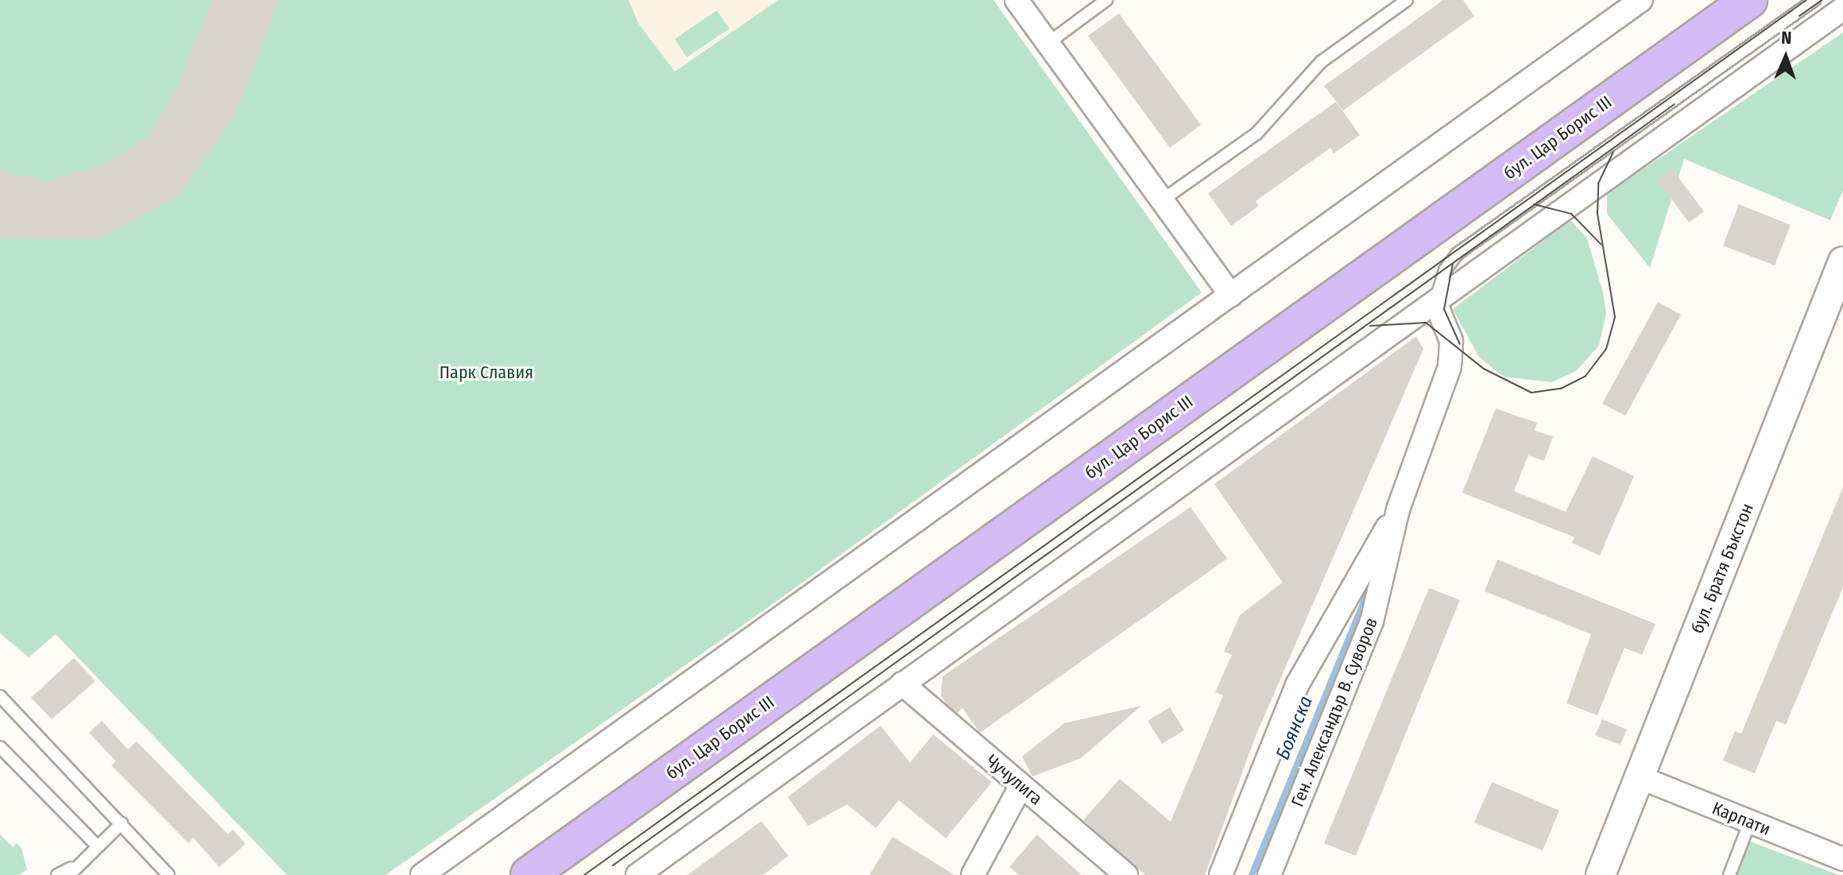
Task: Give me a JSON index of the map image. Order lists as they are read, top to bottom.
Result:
{
  "streets": {
    "main road": ["бул. Цар Борис III"],
    "street": [
      "бул. Братя Бъкстон",
      "Ген. Александър В. Суворов",
      "Чучулига",
      "Карпати"
    ]
  },
  "crossings": [
    ["бул. Братя Бъкстон", "Карпати"]
  ],
  "water": ["Боянска"],
  "parks": ["Парк Славия"],
  "north": "top"
}
